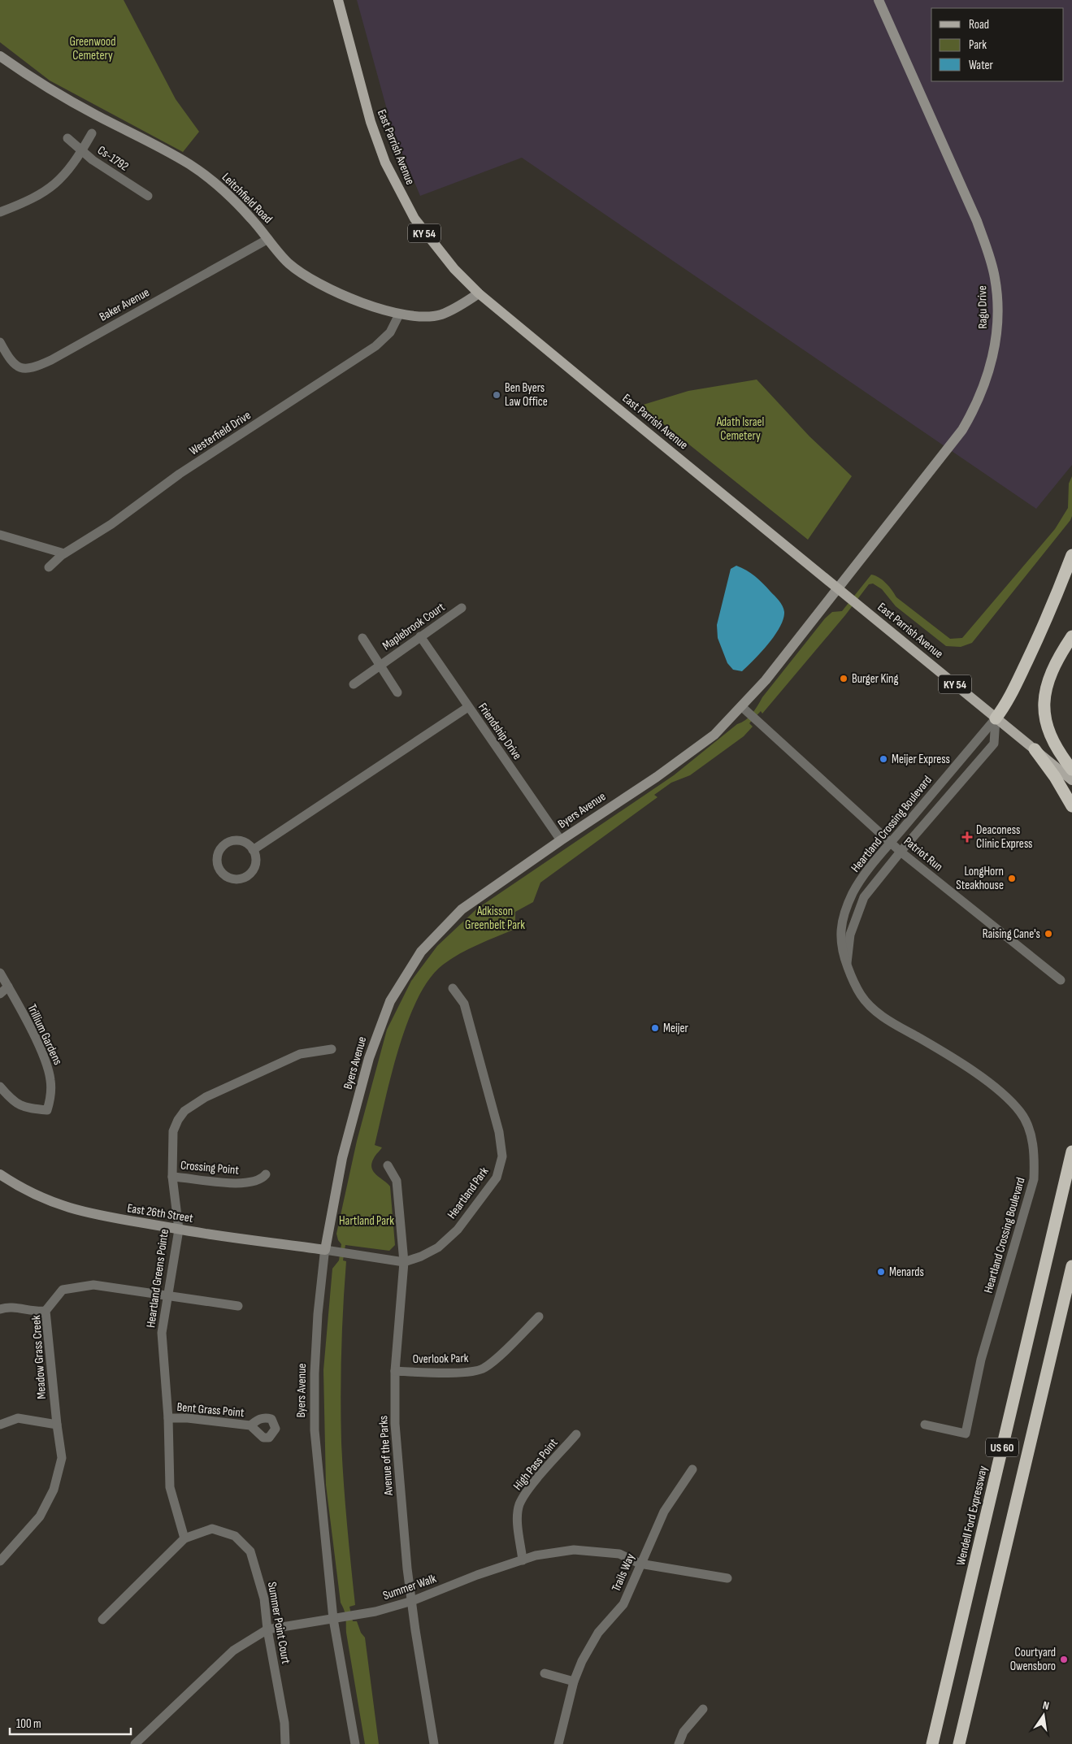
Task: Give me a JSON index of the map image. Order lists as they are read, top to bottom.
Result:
{
  "streets": {
    "highway": ["US 60", "Wendell Ford Expressway"],
    "main road": ["East Parrish Avenue", "KY 54"],
    "street": [
      "Cs-1792",
      "Leitchfield Road",
      "Baker Avenue",
      "Ragu Drive",
      "Westerfield Drive",
      "Maplebrook Court",
      "Friendship Drive",
      "Byers Avenue",
      "Heartland Crossing Boulevard",
      "Patriot Run",
      "Trillium Gardens",
      "Crossing Point",
      "Heartland Park",
      "East 26th Street",
      "Heartland Greens Pointe",
      "Meadow Grass Creek",
      "Overlook Park",
      "Bent Grass Point",
      "Avenue of the Parks",
      "High Pass Point",
      "Trails Way",
      "Summer Walk",
      "Summer Point Court"
    ]
  },
  "crossings": [
    ["East Parrish Avenue", "Leitchfield Road"],
    ["East Parrish Avenue", "Ragu Drive"],
    ["East Parrish Avenue", "Byers Avenue"],
    ["East Parrish Avenue", "Heartland Crossing Boulevard"],
    ["Leitchfield Road", "Baker Avenue"],
    ["Leitchfield Road", "Westerfield Drive"],
    ["Ragu Drive", "Byers Avenue"],
    ["Maplebrook Court", "Friendship Drive"],
    ["Friendship Drive", "Byers Avenue"],
    ["Byers Avenue", "Patriot Run"],
    ["Byers Avenue", "Heartland Park"],
    ["Byers Avenue", "East 26th Street"],
    ["Byers Avenue", "Summer Walk"],
    ["Heartland Crossing Boulevard", "Patriot Run"],
    ["Crossing Point", "Heartland Greens Pointe"],
    ["Heartland Park", "East 26th Street"],
    ["Heartland Park", "Avenue of the Parks"],
    ["East 26th Street", "Heartland Greens Pointe"],
    ["Heartland Greens Pointe", "Meadow Grass Creek"],
    ["Heartland Greens Pointe", "Bent Grass Point"],
    ["Heartland Greens Pointe", "Summer Point Court"],
    ["Overlook Park", "Avenue of the Parks"],
    ["Avenue of the Parks", "Summer Walk"],
    ["High Pass Point", "Summer Walk"],
    ["Trails Way", "Summer Walk"],
    ["Summer Walk", "Summer Point Court"]
  ],
  "parks": [
    "Greenwood Cemetery",
    "Adath Israel Cemetery",
    "Adkisson Greenbelt Park",
    "Hartland Park"
  ],
  "places": {
    "other": [
      "Ben Byers Law Office",
      "Burger King",
      "Meijer Express",
      "LongHorn Steakhouse",
      "Raising Cane's",
      "Meijer",
      "Menards",
      "Courtyard Owensboro"
    ],
    "health": ["Deaconess Clinic Express"]
  },
  "legend": ["Road", "Park", "Water"],
  "scale_bar": "100 m",
  "north": "top"
}
